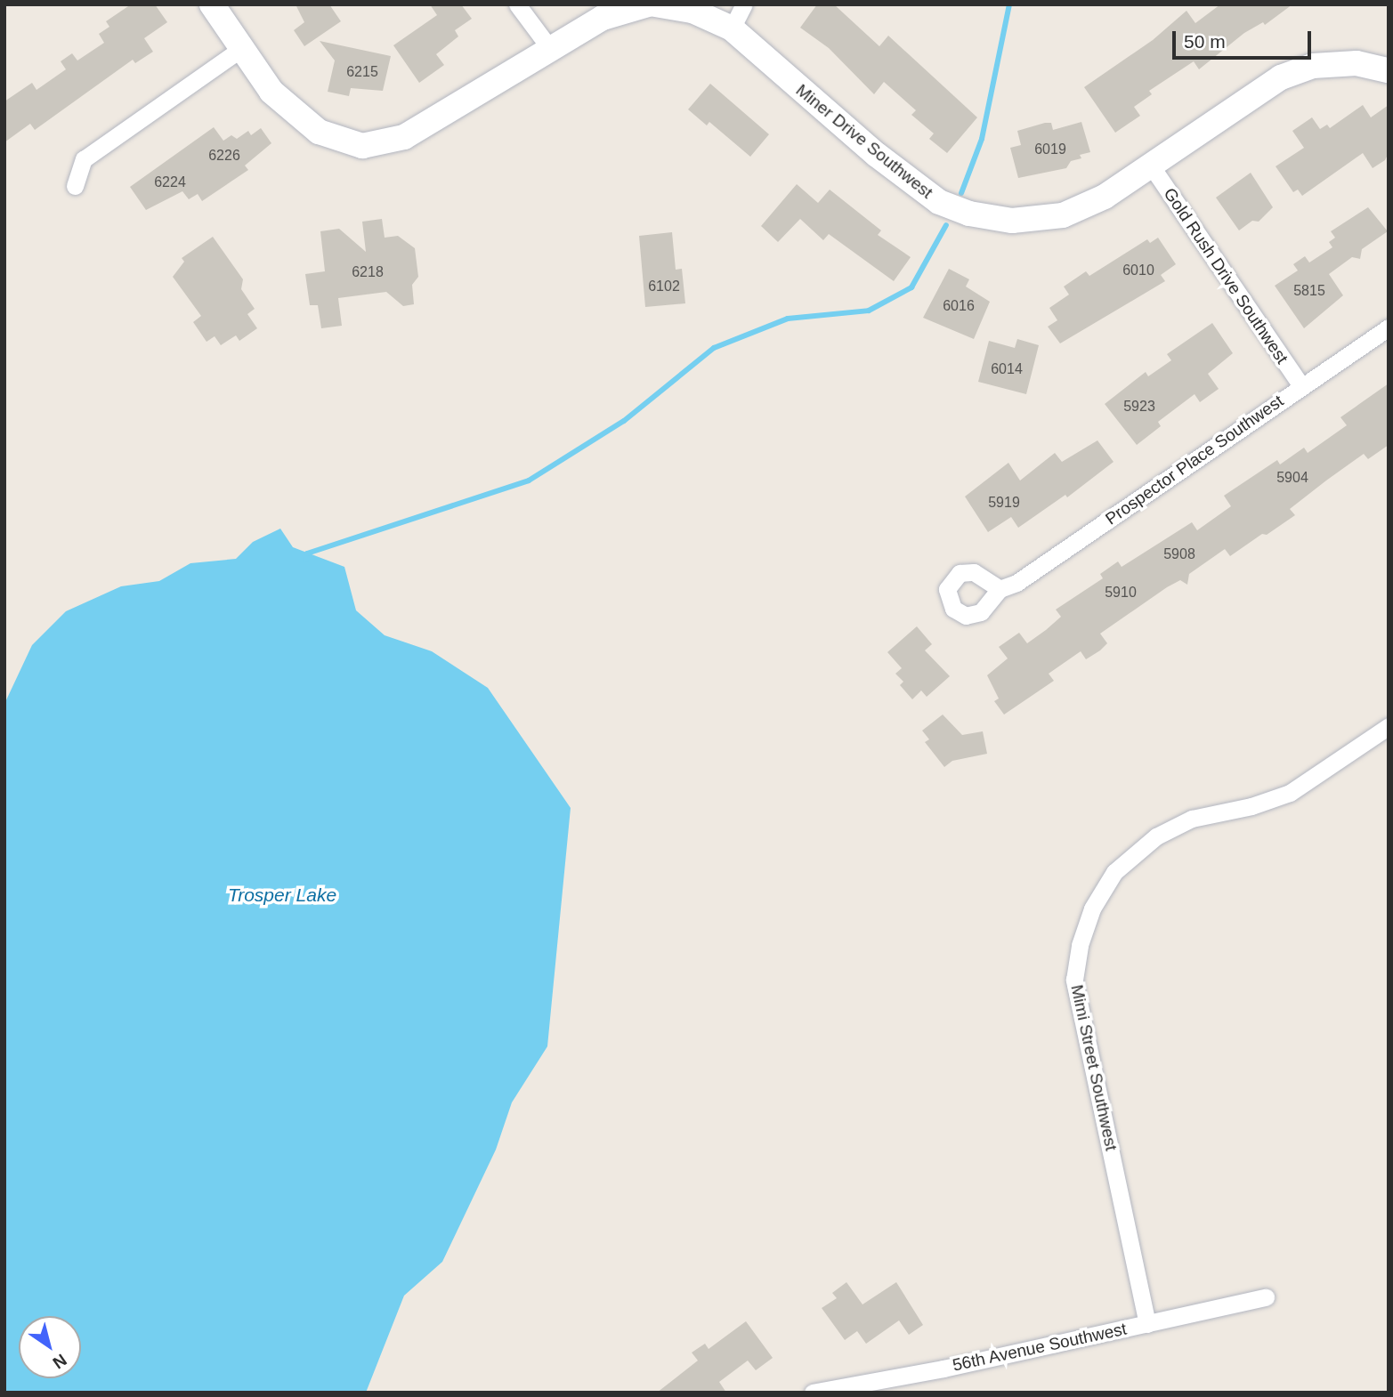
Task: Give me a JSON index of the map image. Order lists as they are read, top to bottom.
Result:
{
  "streets": {
    "street": [
      "Miner Drive Southwest",
      "Gold Rush Drive Southwest",
      "Prospector Place Southwest",
      "Mimi Street Southwest",
      "56th Avenue Southwest"
    ]
  },
  "crossings": [
    ["Miner Drive Southwest", "Gold Rush Drive Southwest"],
    ["Gold Rush Drive Southwest", "Prospector Place Southwest"],
    ["Mimi Street Southwest", "56th Avenue Southwest"]
  ],
  "water": ["Trosper Lake"],
  "house_numbers": [
    "6215",
    "6019",
    "6226",
    "6224",
    "6010",
    "6218",
    "6102",
    "5815",
    "6016",
    "6014",
    "5923",
    "5904",
    "5919",
    "5908",
    "5910"
  ],
  "scale_bar": "50 m",
  "north": "bottom right"
}
